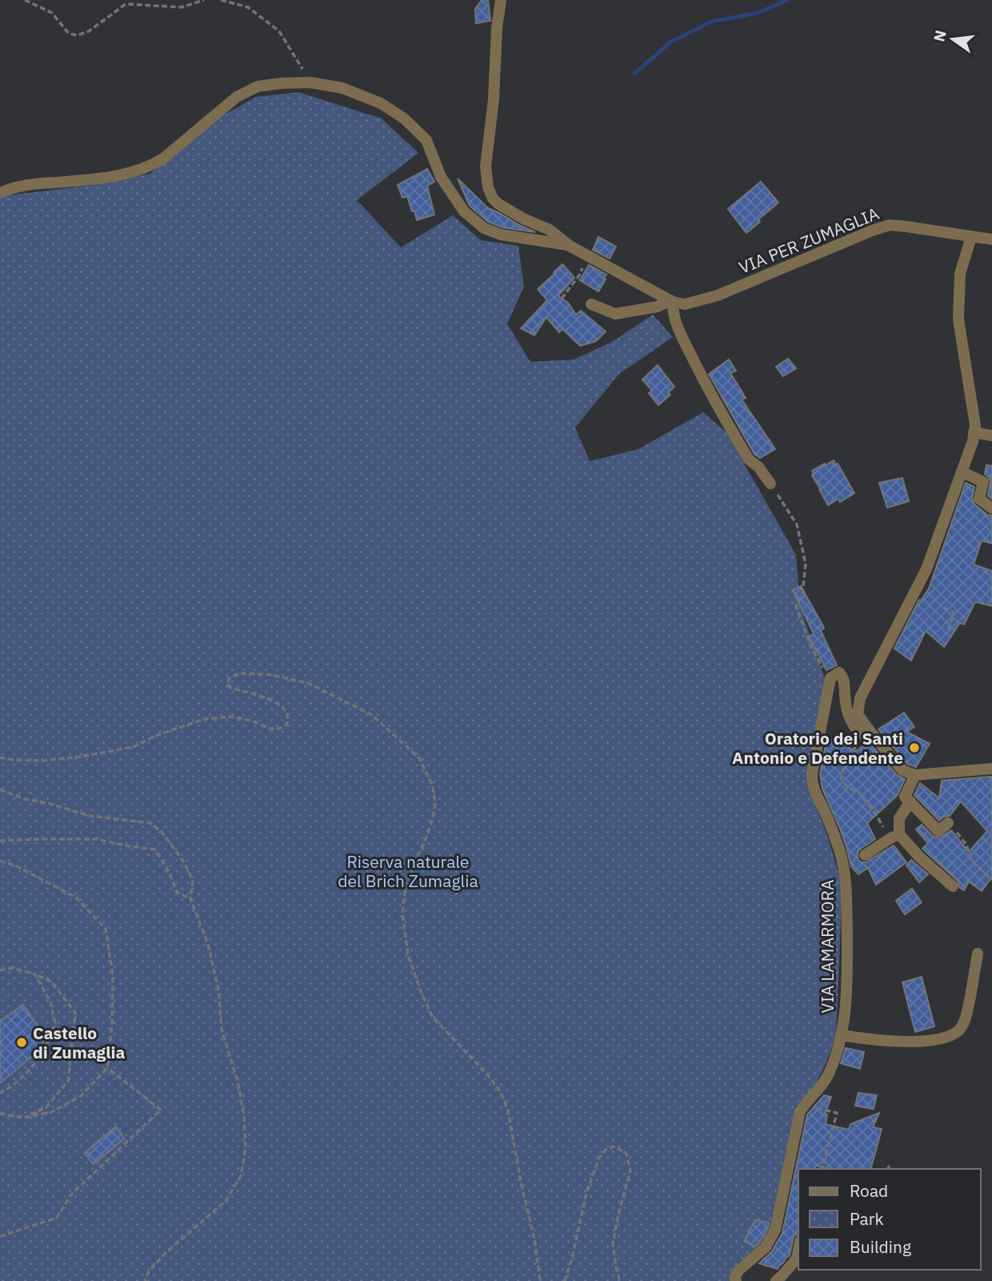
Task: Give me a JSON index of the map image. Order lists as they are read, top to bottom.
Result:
{
  "streets": {
    "street": ["VIA PER ZUMAGLIA", "VIA LAMARMORA"]
  },
  "parks": ["Riserva naturale del Brich Zumaglia"],
  "places": ["Oratorio dei Santi Antonio e Defendente", "Castello di Zumaglia"],
  "legend": ["Road", "Park", "Building"],
  "north": "left"
}
